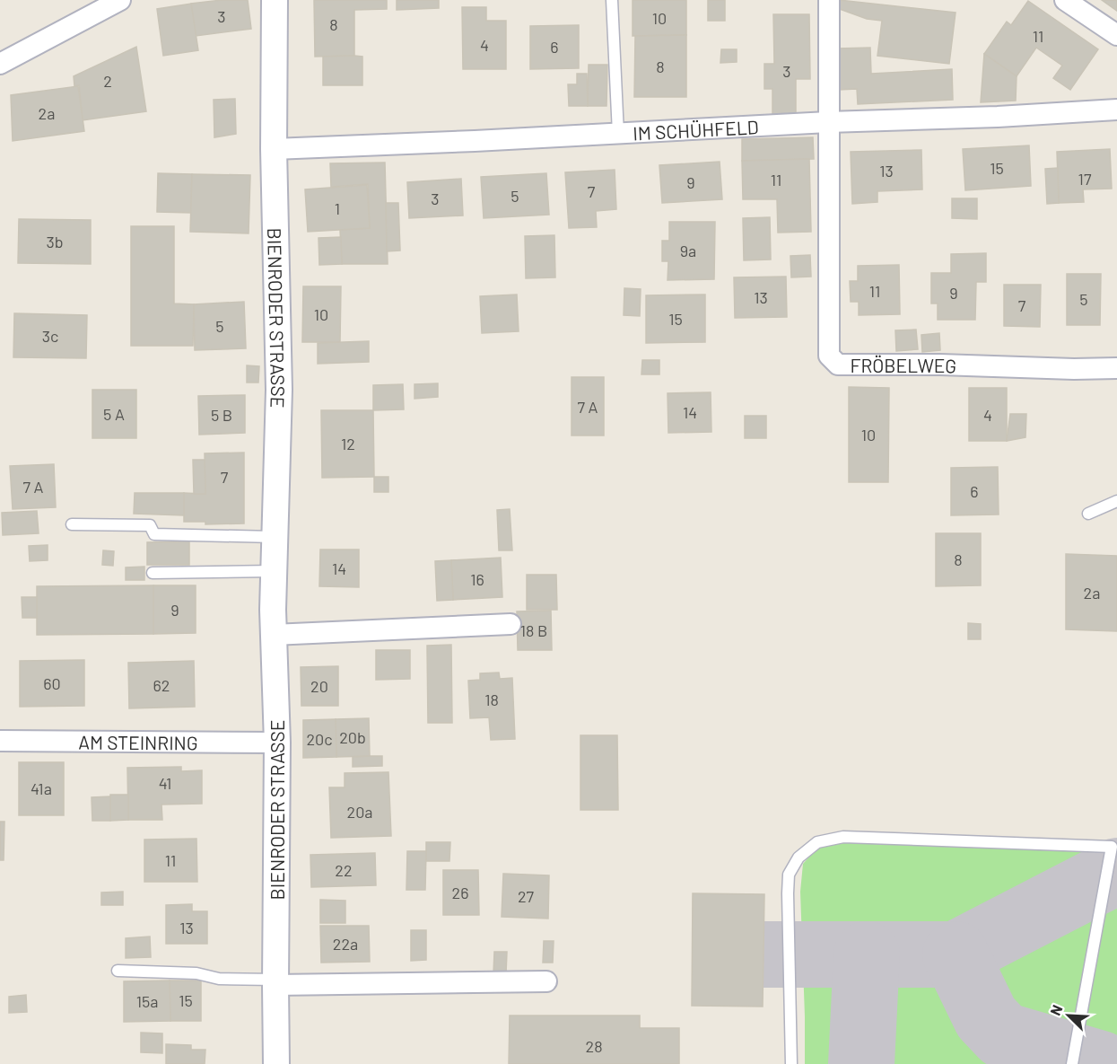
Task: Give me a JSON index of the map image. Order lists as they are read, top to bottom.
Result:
{
  "streets": {
    "street": [
      "IM SCHÜHFELD",
      "BIENRODER STRASSE",
      "FRÖBELWEG",
      "AM STEINRING"
    ]
  },
  "crossings": [
    ["IM SCHÜHFELD", "BIENRODER STRASSE"],
    ["IM SCHÜHFELD", "FRÖBELWEG"],
    ["BIENRODER STRASSE", "AM STEINRING"]
  ],
  "house_numbers": [
    "3",
    "10",
    "8",
    "11",
    "4",
    "6",
    "8",
    "3",
    "2",
    "2a",
    "15",
    "13",
    "17",
    "11",
    "9",
    "7",
    "5",
    "3",
    "1",
    "3b",
    "9a",
    "11",
    "9",
    "13",
    "5",
    "7",
    "10",
    "15",
    "5",
    "3c",
    "7 A",
    "14",
    "5 A",
    "5 B",
    "4",
    "10",
    "12",
    "7",
    "7 A",
    "6",
    "8",
    "14",
    "16",
    "2a",
    "9",
    "18 B",
    "60",
    "62",
    "20",
    "18",
    "20b",
    "20c",
    "41",
    "41a",
    "20a",
    "11",
    "22",
    "26",
    "27",
    "13",
    "22a",
    "15",
    "15a",
    "28"
  ],
  "north": "top left"
}
